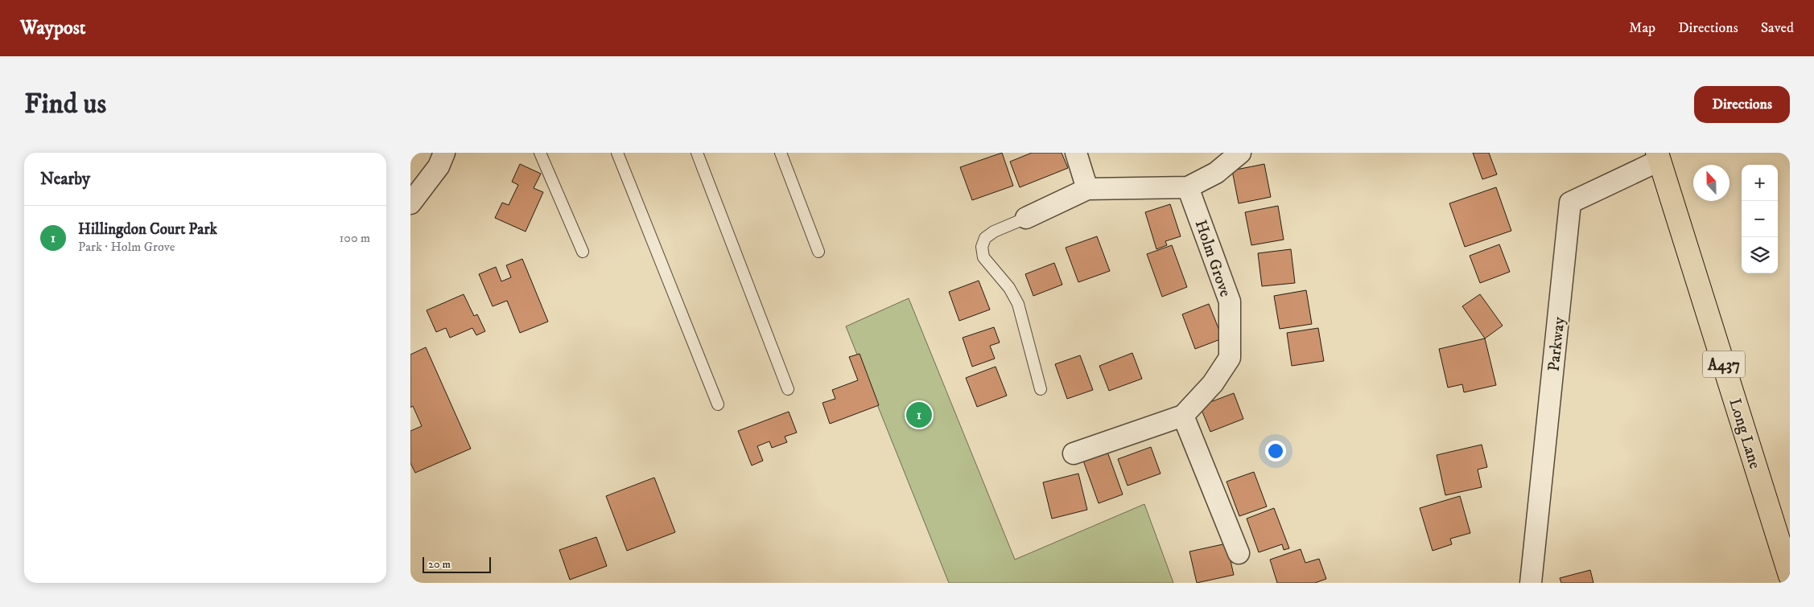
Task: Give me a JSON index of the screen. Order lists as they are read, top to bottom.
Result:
{
  "streets": {
    "main road": ["A437", "Long Lane"],
    "street": ["Holm Grove", "Parkway"]
  },
  "crossings": [
    ["Parkway", "Long Lane"]
  ],
  "scale_bar": "20 m",
  "north": "top",
  "page": {
    "header": "Waypost",
    "nav": ["Map", "Directions", "Saved"],
    "buttons": "Directions",
    "title": "Find us",
    "heading": "Nearby",
    "map_buttons": ["+", "−"],
    "list": [
      {
        "mark": "1",
        "name": "Hillingdon Court Park",
        "note": "Park · Holm Grove",
        "value": "100 m"
      }
    ],
    "pins": "1",
    "scale": "20 m"
  }
}
